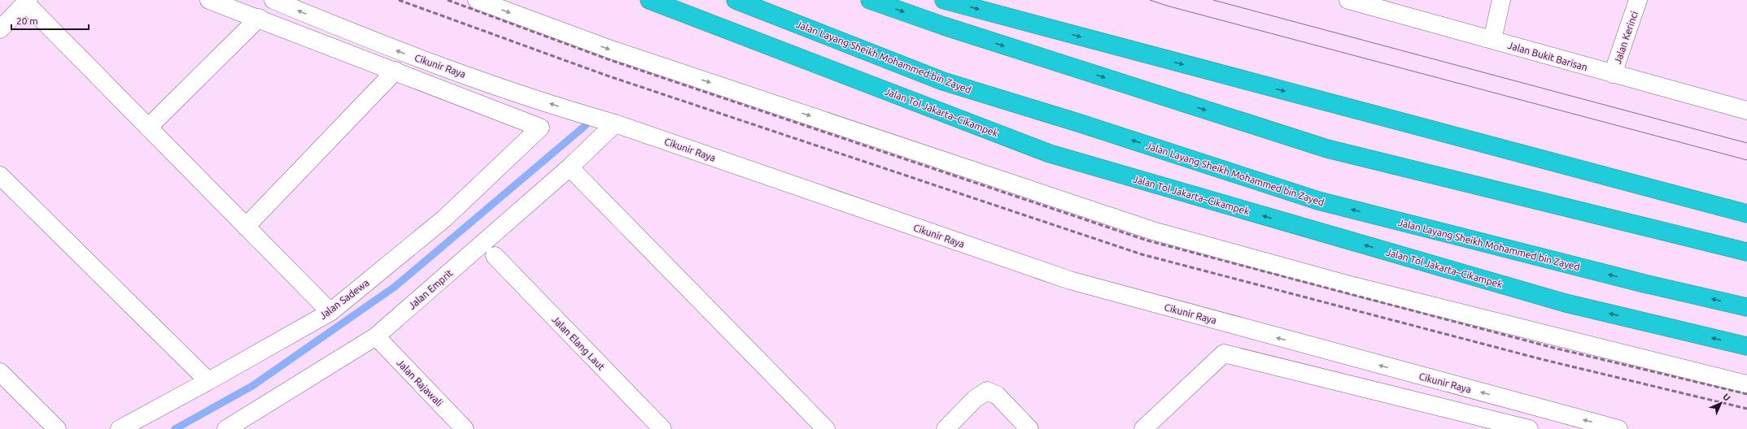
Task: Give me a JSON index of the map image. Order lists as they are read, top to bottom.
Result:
{
  "streets": {
    "highway": ["Jalan Layang Sheikh Mohammed bin Zayed", "Jalan Tol Jakarta–Cikampek"],
    "street": [
      "Jalan Kerinci",
      "Jalan Bukit Barisan",
      "Cikunir Raya",
      "Jalan Emprit",
      "Jalan Sadewa",
      "Jalan Elang Laut",
      "Jalan Rajawali"
    ]
  },
  "crossings": [
    ["Jalan Kerinci", "Jalan Bukit Barisan"],
    ["Cikunir Raya", "Jalan Emprit"],
    ["Jalan Emprit", "Jalan Rajawali"]
  ],
  "scale_bar": "20 m",
  "north": "top right"
}
